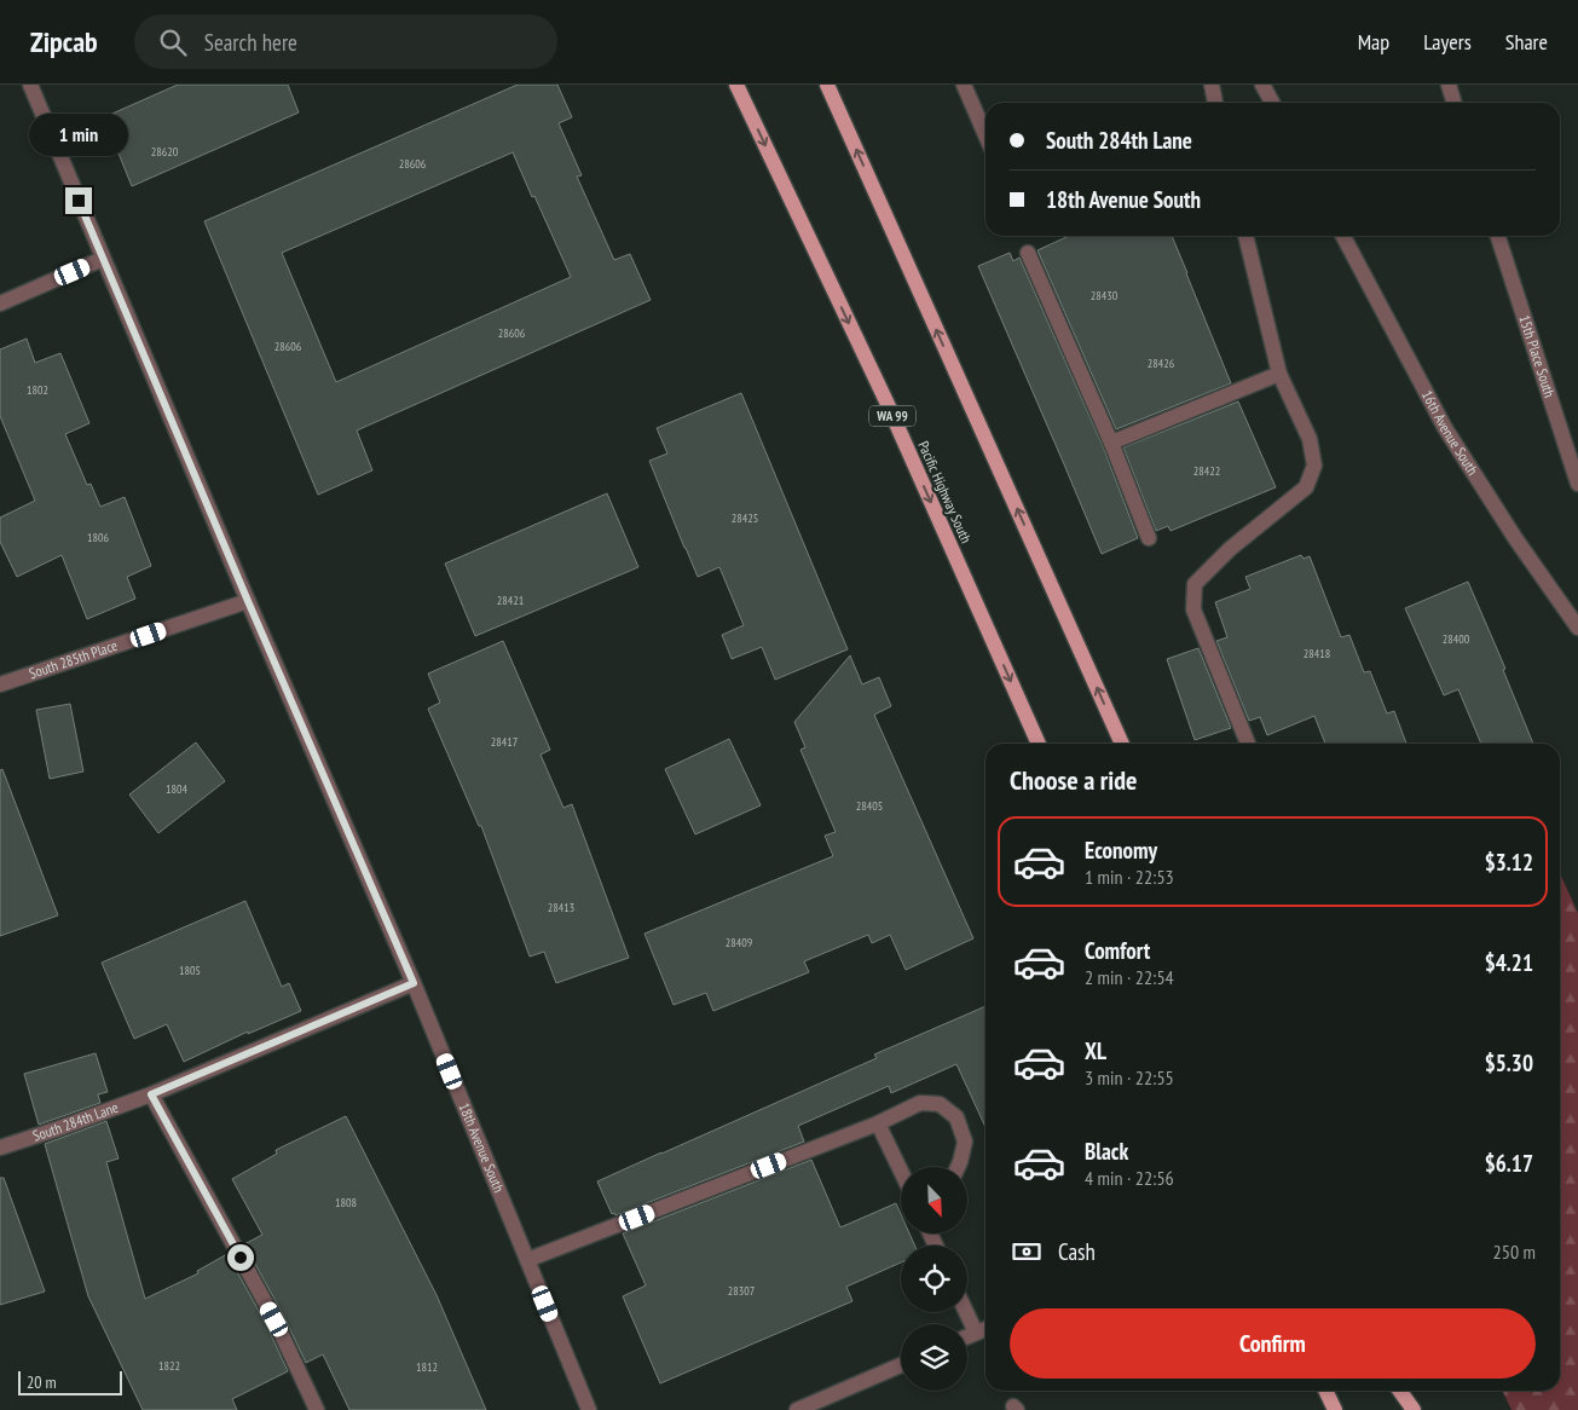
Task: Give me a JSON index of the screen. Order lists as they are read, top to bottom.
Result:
{
  "streets": {
    "main road": ["WA 99", "Pacific Highway South"],
    "street": [
      "15th Place South",
      "16th Avenue South",
      "South 285th Place",
      "South 284th Lane",
      "18th Avenue South"
    ]
  },
  "crossings": [
    ["South 285th Place", "18th Avenue South"],
    ["South 284th Lane", "18th Avenue South"]
  ],
  "house_numbers": [
    "28620",
    "28606",
    "28430",
    "28606",
    "28606",
    "28426",
    "1802",
    "28422",
    "28425",
    "1806",
    "28421",
    "28400",
    "28418",
    "28417",
    "1804",
    "28405",
    "28413",
    "28409",
    "1805",
    "1808",
    "28307",
    "1822",
    "1812"
  ],
  "scale_bar": "20 m",
  "north": "bottom right",
  "page": {
    "header": "Zipcab",
    "search": "Search here",
    "nav": ["Map", "Layers", "Share"],
    "banner": ["South 284th Lane", "18th Avenue South"],
    "bubble": "1 min",
    "heading": "Choose a ride",
    "list": [
      {
        "name": "Economy",
        "note": "1 min · 22:53",
        "value": "$3.12"
      },
      {
        "name": "Comfort",
        "note": "2 min · 22:54",
        "value": "$4.21"
      },
      {
        "name": "XL",
        "note": "3 min · 22:55",
        "value": "$5.30"
      },
      {
        "name": "Black",
        "note": "4 min · 22:56",
        "value": "$6.17"
      }
    ],
    "pay": ["Cash", "250 m"],
    "buttons": "Confirm",
    "scale": "20 m"
  }
}
